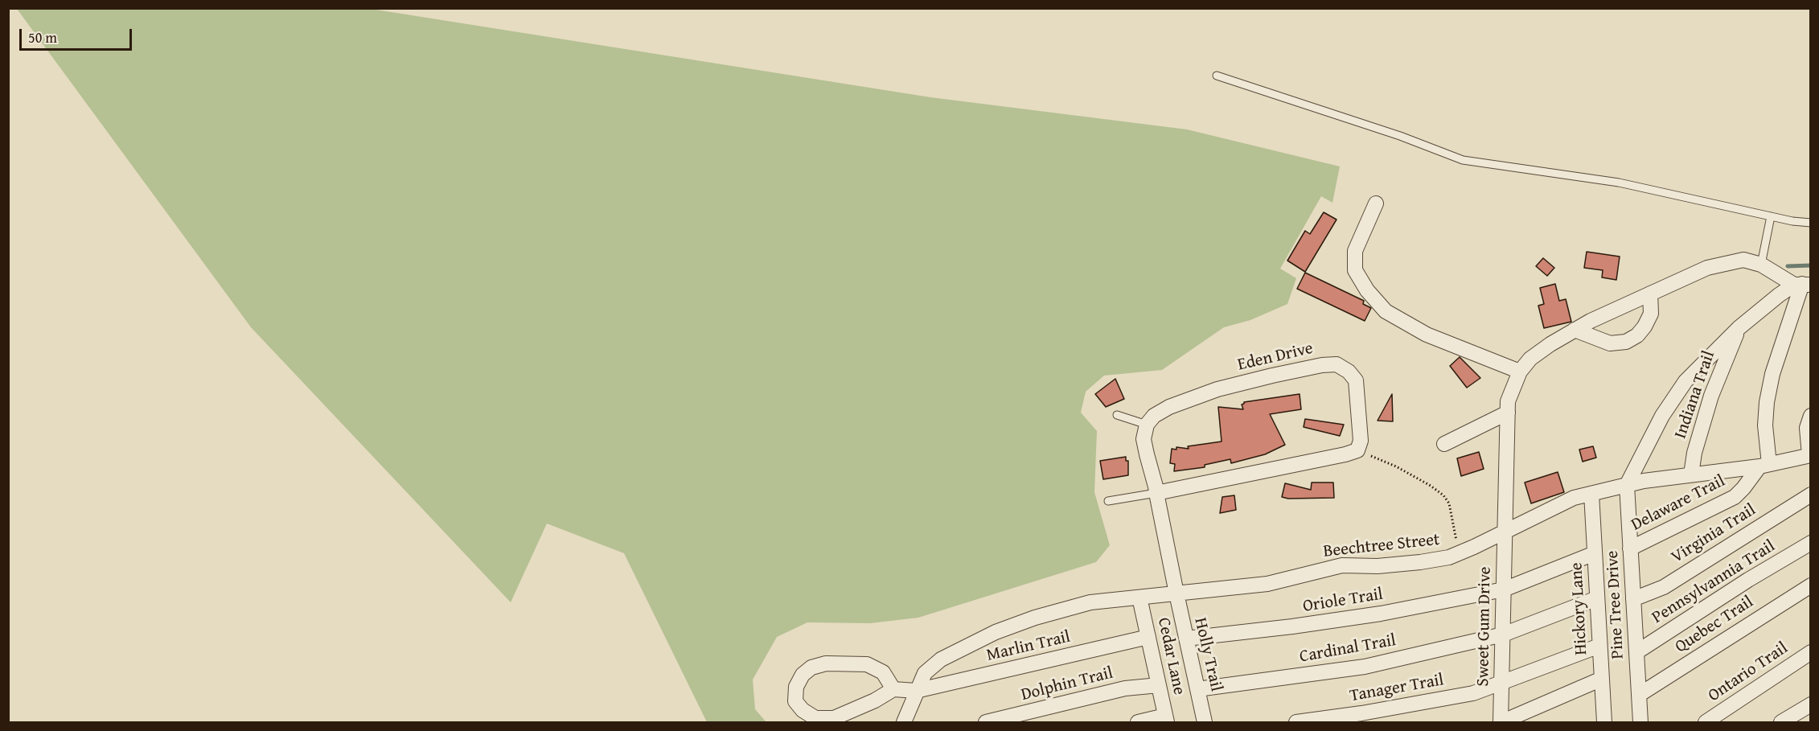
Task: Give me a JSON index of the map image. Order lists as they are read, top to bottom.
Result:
{
  "streets": {
    "street": [
      "Eden Drive",
      "Indiana Trail",
      "Delaware Trail",
      "Virginia Trail",
      "Beechtree Street",
      "Pennsylvannia Trail",
      "Oriole Trail",
      "Pine Tree Drive",
      "Hickory Lane",
      "Quebec Trail",
      "Sweet Gum Drive",
      "Marlin Trail",
      "Cardinal Trail",
      "Holly Trail",
      "Cedar Lane",
      "Ontario Trail",
      "Dolphin Trail",
      "Tanager Trail"
    ]
  },
  "crossings": [
    ["Indiana Trail", "Beechtree Street"],
    ["Delaware Trail", "Beechtree Street"],
    ["Delaware Trail", "Pine Tree Drive"],
    ["Virginia Trail", "Pine Tree Drive"],
    ["Beechtree Street", "Pine Tree Drive"],
    ["Beechtree Street", "Hickory Lane"],
    ["Beechtree Street", "Sweet Gum Drive"],
    ["Beechtree Street", "Marlin Trail"],
    ["Beechtree Street", "Holly Trail"],
    ["Beechtree Street", "Cedar Lane"],
    ["Pennsylvannia Trail", "Pine Tree Drive"],
    ["Oriole Trail", "Hickory Lane"],
    ["Oriole Trail", "Sweet Gum Drive"],
    ["Oriole Trail", "Holly Trail"],
    ["Pine Tree Drive", "Quebec Trail"],
    ["Hickory Lane", "Cardinal Trail"],
    ["Hickory Lane", "Tanager Trail"],
    ["Sweet Gum Drive", "Cardinal Trail"],
    ["Sweet Gum Drive", "Tanager Trail"],
    ["Marlin Trail", "Cedar Lane"],
    ["Cardinal Trail", "Holly Trail"],
    ["Cedar Lane", "Dolphin Trail"]
  ],
  "scale_bar": "50 m"
}
